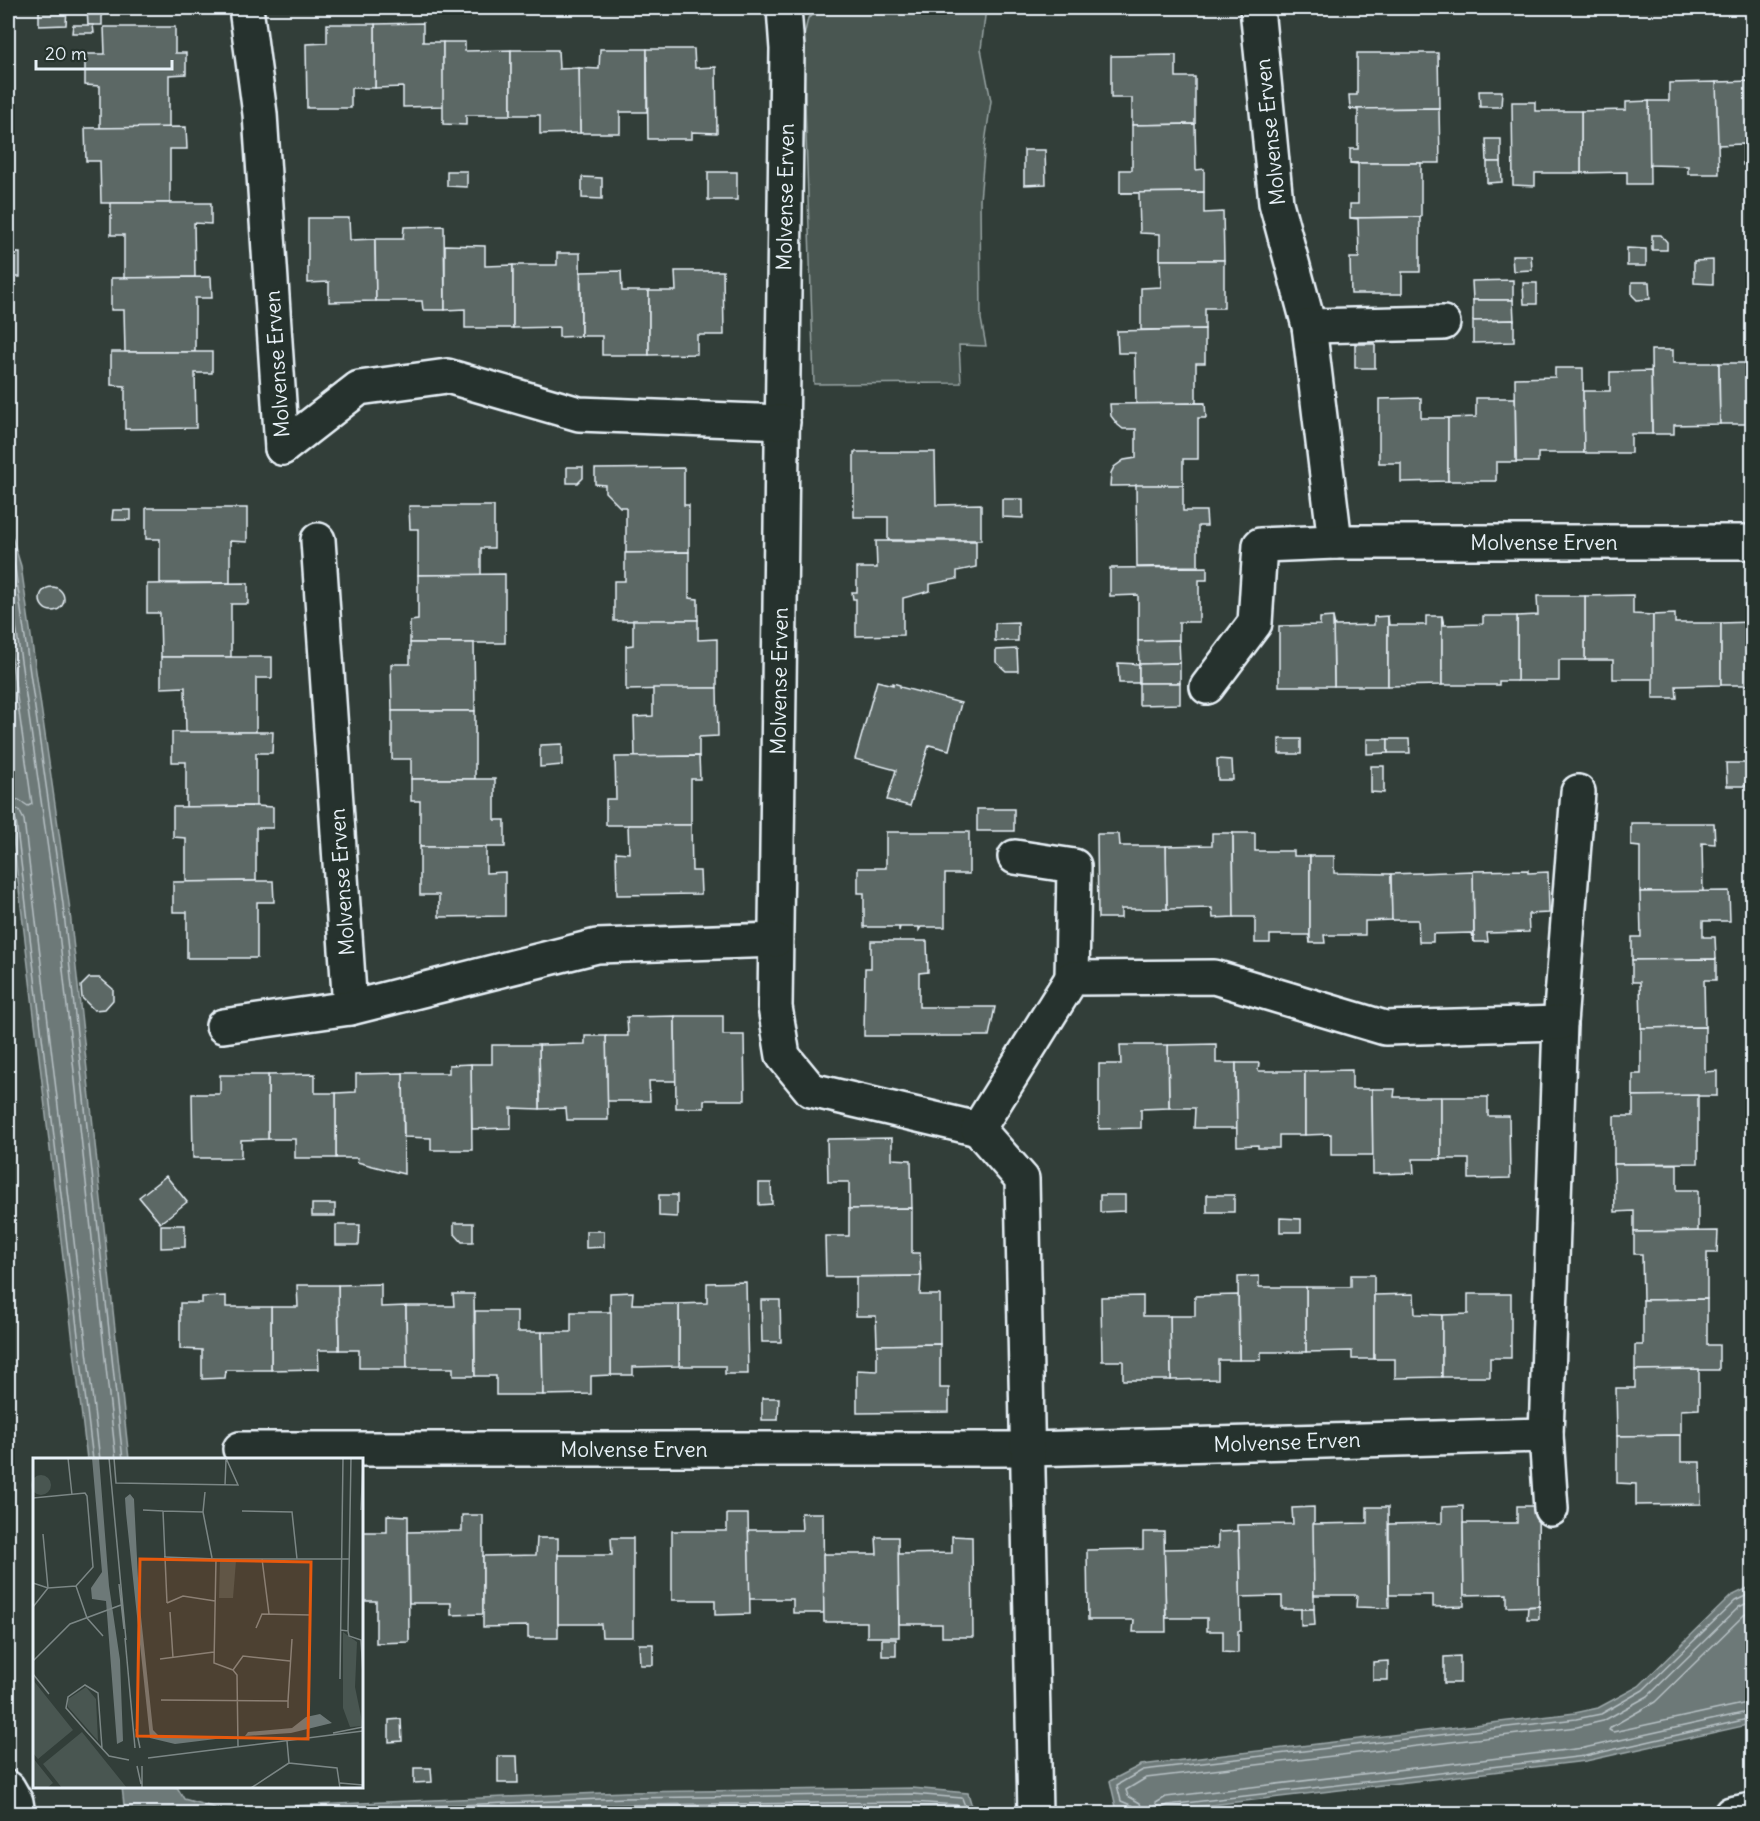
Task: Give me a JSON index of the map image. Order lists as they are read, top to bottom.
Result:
{
  "streets": {
    "street": ["Molvense Erven"]
  },
  "scale_bar": "20 m"
}
